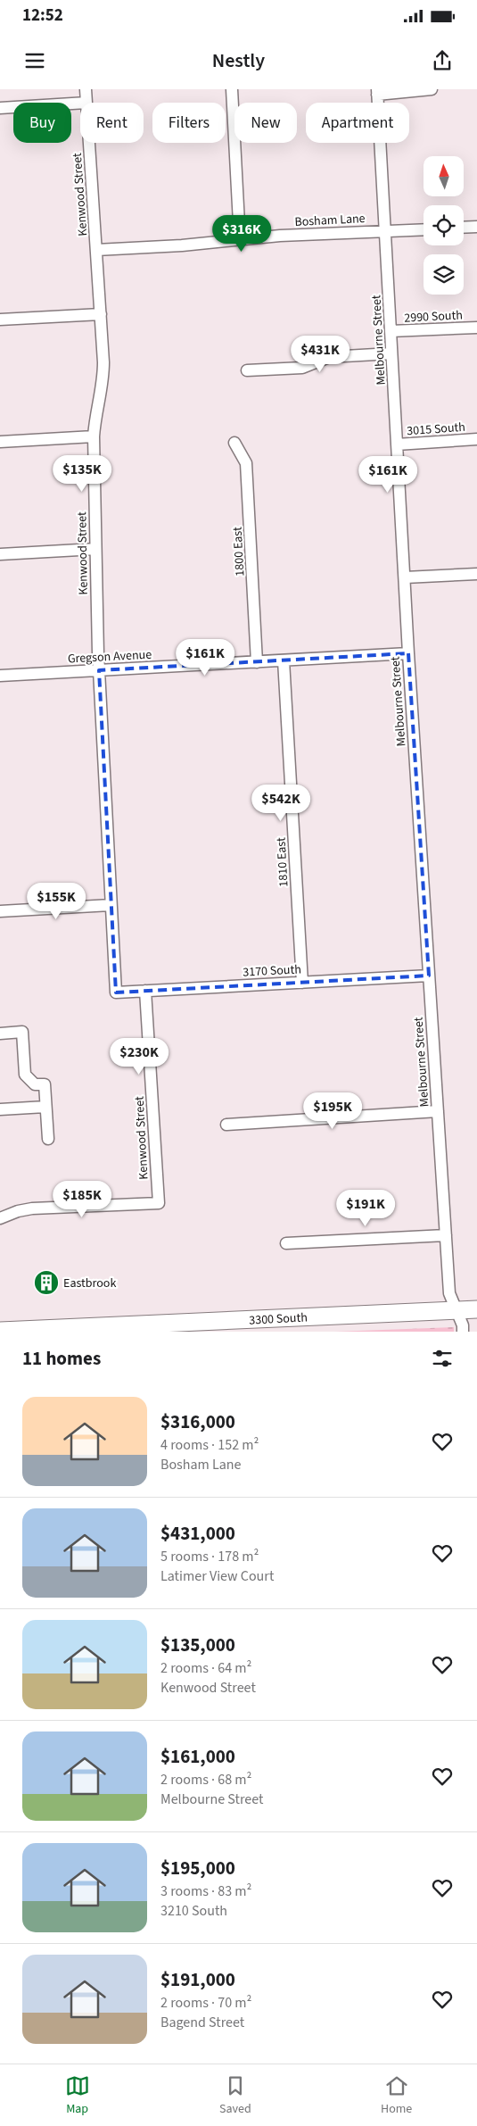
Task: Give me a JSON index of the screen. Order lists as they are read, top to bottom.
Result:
{
  "streets": {
    "main road": ["3300 South"],
    "street": [
      "Kenwood Street",
      "Bosham Lane",
      "2990 South",
      "Melbourne Street",
      "3015 South",
      "1800 East",
      "Gregson Avenue",
      "1810 East",
      "3170 South"
    ]
  },
  "crossings": [
    ["Kenwood Street", "Bosham Lane"],
    ["Kenwood Street", "Gregson Avenue"],
    ["Kenwood Street", "3170 South"],
    ["Bosham Lane", "Melbourne Street"],
    ["2990 South", "Melbourne Street"],
    ["Melbourne Street", "3015 South"],
    ["Melbourne Street", "Gregson Avenue"],
    ["Melbourne Street", "3170 South"],
    ["Melbourne Street", "3300 South"],
    ["1800 East", "Gregson Avenue"],
    ["Gregson Avenue", "1810 East"],
    ["1810 East", "3170 South"]
  ],
  "places": {
    "building": ["Eastbrook"]
  },
  "north": "top",
  "page": {
    "status": "12:52",
    "header": "Nestly",
    "chip": [
      "Buy",
      "Rent",
      "Filters",
      "New",
      "Apartment"
    ],
    "price": [
      "$316K",
      "$431K",
      "$135K",
      "$161K",
      "$161K",
      "$542K",
      "$155K",
      "$230K",
      "$195K",
      "$185K",
      "$191K"
    ],
    "heading": "11 homes",
    "list": [
      {
        "name": "$316,000",
        "note": "4 rooms · 152 m² · Bosham Lane"
      },
      {
        "name": "$431,000",
        "note": "5 rooms · 178 m² · Latimer View Court"
      },
      {
        "name": "$135,000",
        "note": "2 rooms · 64 m² · Kenwood Street"
      },
      {
        "name": "$161,000",
        "note": "2 rooms · 68 m² · Melbourne Street"
      },
      {
        "name": "$195,000",
        "note": "3 rooms · 83 m² · 3210 South"
      },
      {
        "name": "$191,000",
        "note": "2 rooms · 70 m² · Bagend Street"
      }
    ],
    "tabs": ["Map", "Saved", "Home"]
  }
}
